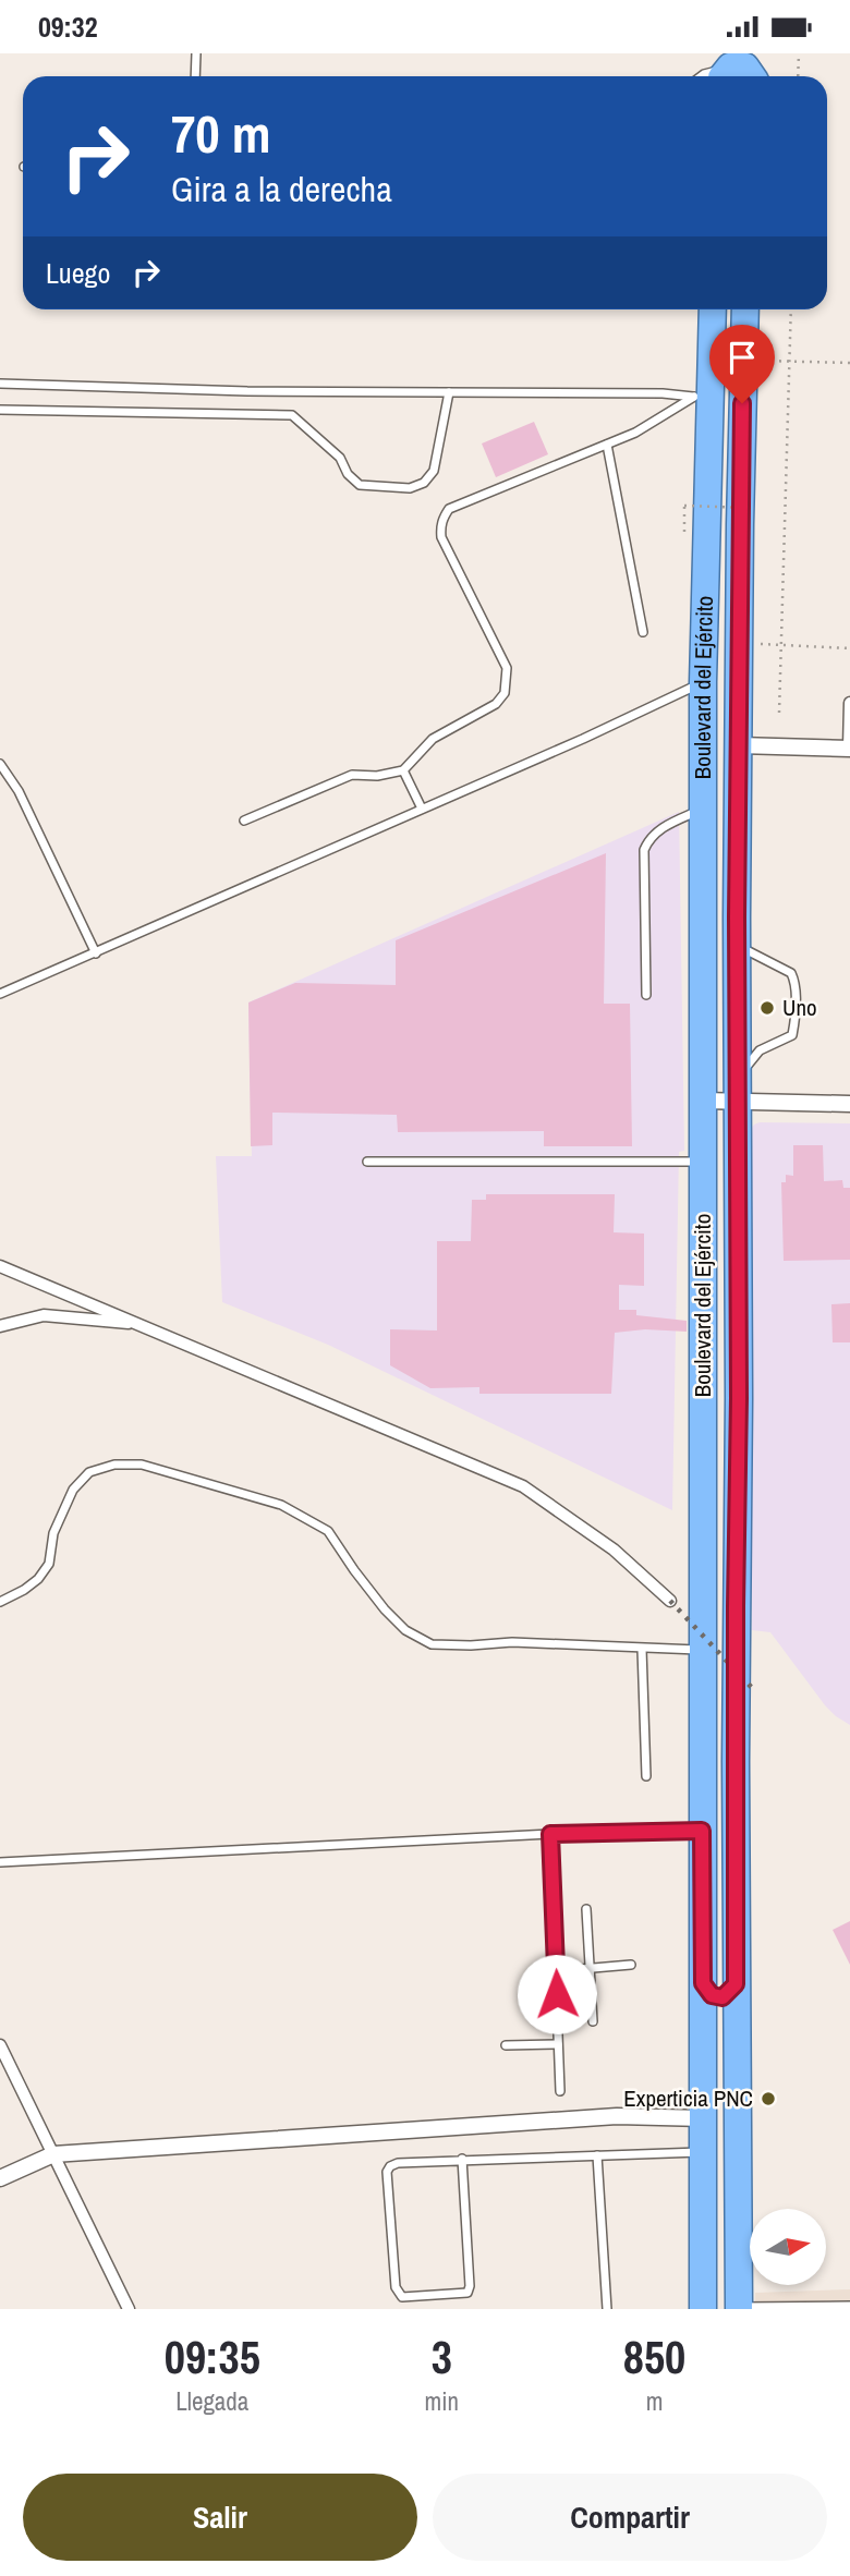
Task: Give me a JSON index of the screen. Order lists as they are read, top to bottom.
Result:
{
  "streets": {
    "highway": ["Boulevard del Ejército"]
  },
  "places": ["Uno", "Experticia PNC"],
  "north": "right",
  "page": {
    "status": "09:32",
    "turn": ["70 m", "Gira a la derecha"],
    "then": "Luego",
    "eta": [
      "09:35",
      "Llegada",
      "3",
      "min",
      "850",
      "m"
    ],
    "buttons": ["Salir", "Compartir"]
  }
}
